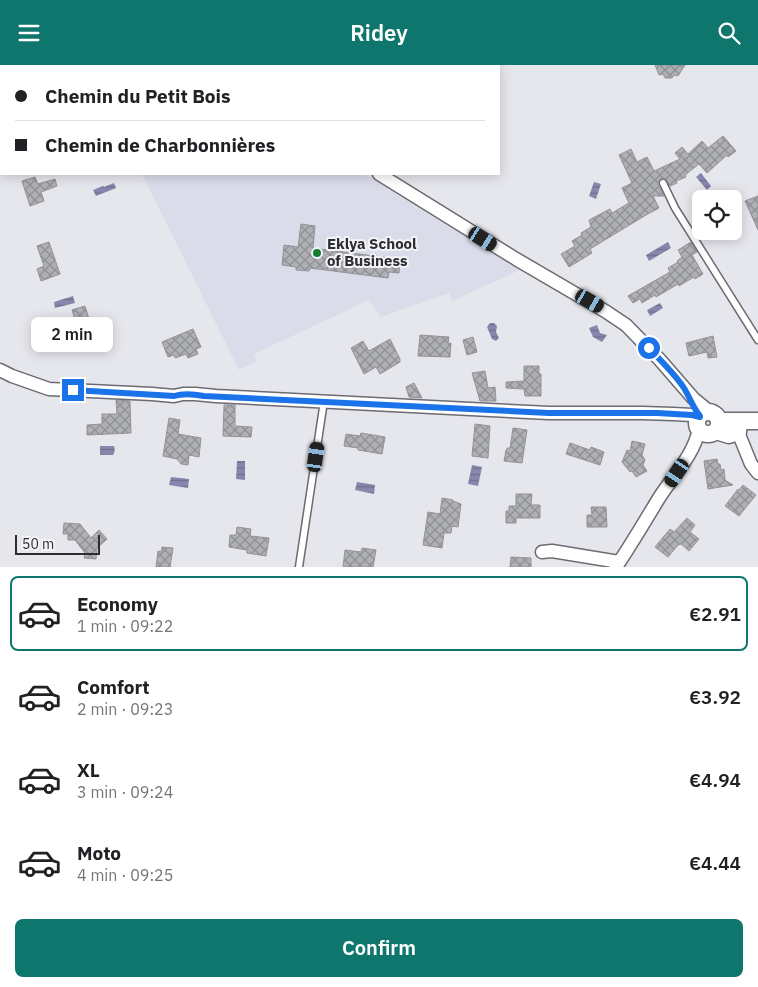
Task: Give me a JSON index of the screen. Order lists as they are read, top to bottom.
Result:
{
  "places": ["Eklya School of Business"],
  "scale_bar": "50 m",
  "page": {
    "header": "Ridey",
    "banner": ["Chemin du Petit Bois", "Chemin de Charbonnières"],
    "bubble": "2 min",
    "scale": "50 m",
    "list": [
      {
        "name": "Economy",
        "note": "1 min · 09:22",
        "value": "€2.91"
      },
      {
        "name": "Comfort",
        "note": "2 min · 09:23",
        "value": "€3.92"
      },
      {
        "name": "XL",
        "note": "3 min · 09:24",
        "value": "€4.94"
      },
      {
        "name": "Moto",
        "note": "4 min · 09:25",
        "value": "€4.44"
      }
    ],
    "buttons": "Confirm"
  }
}
